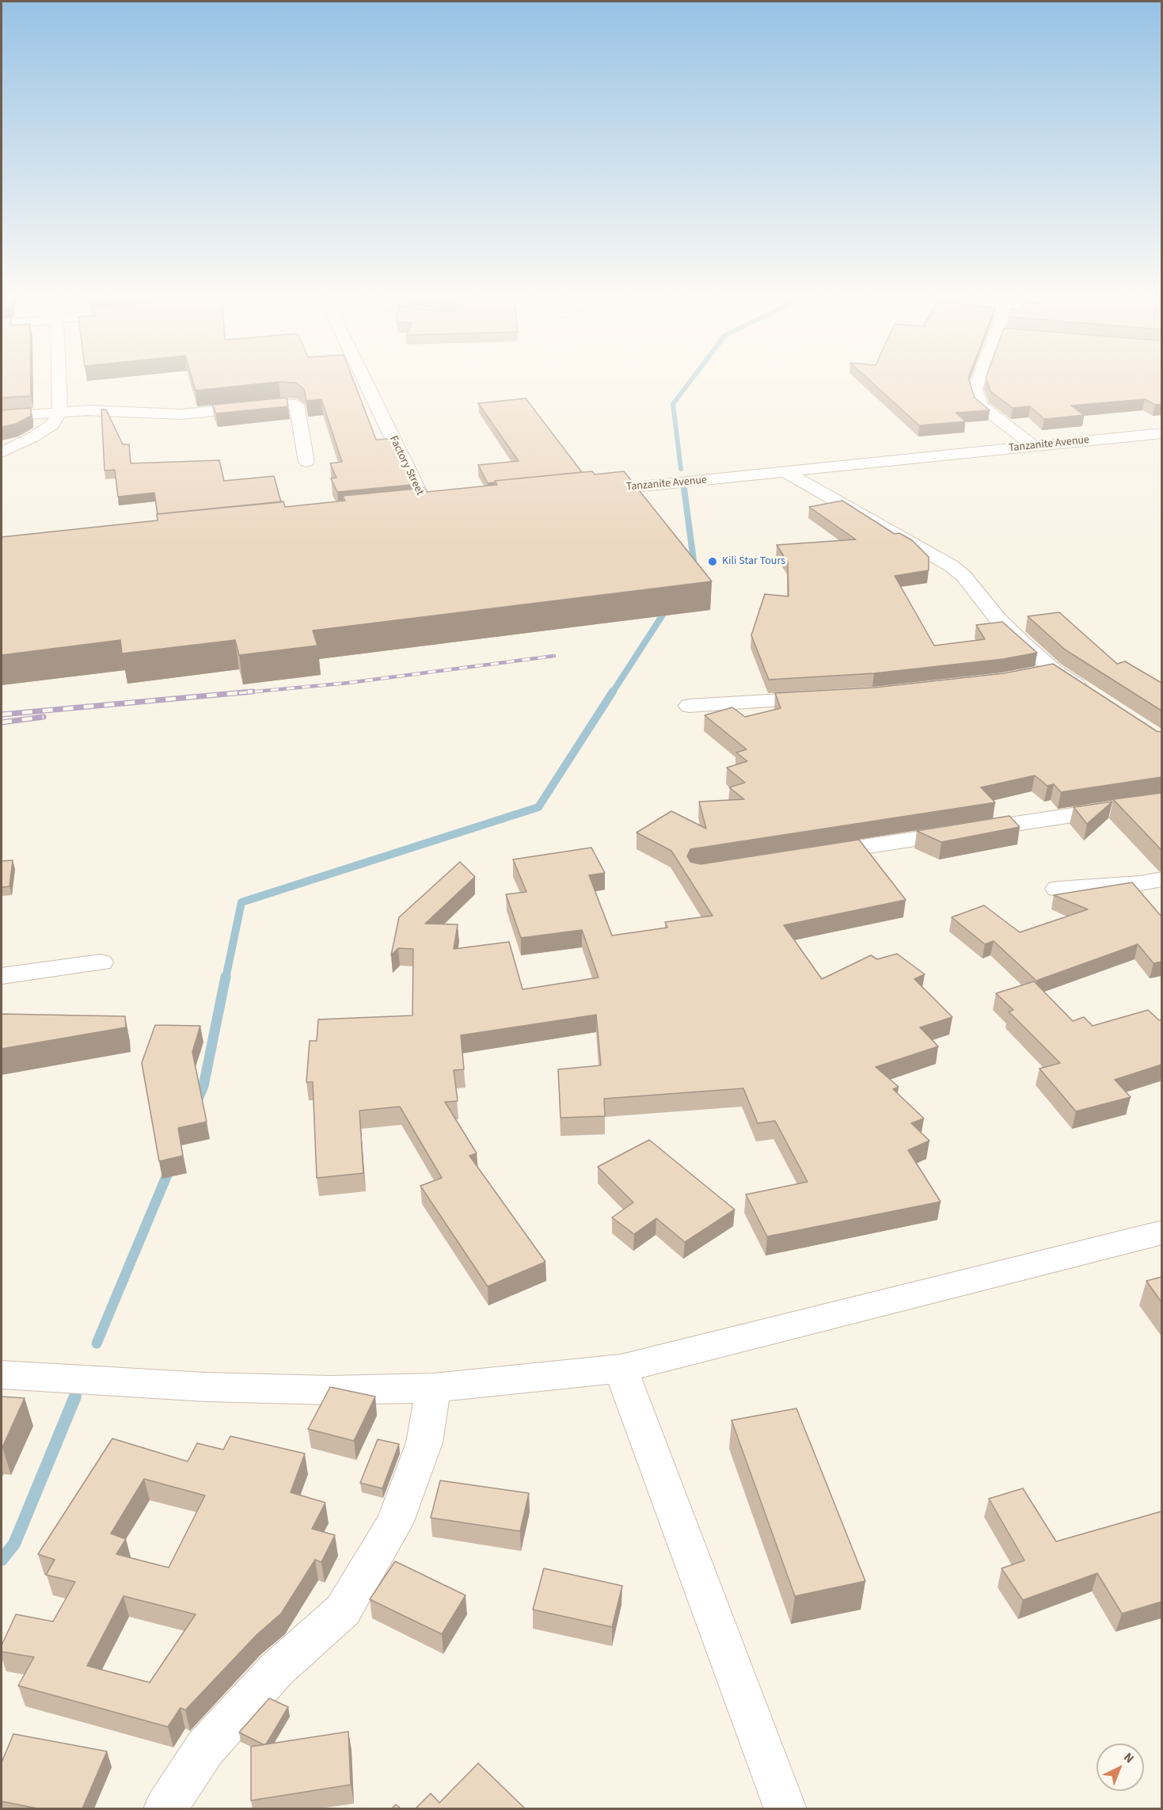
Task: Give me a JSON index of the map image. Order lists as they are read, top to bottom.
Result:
{
  "streets": {
    "street": ["Tanzanite Avenue", "Factory Street"]
  },
  "places": ["Kili Star Tours"],
  "north": "top right"
}
